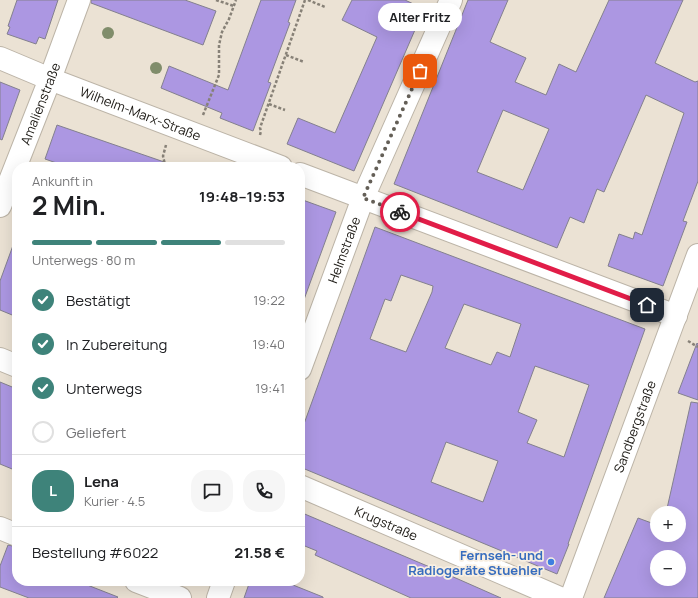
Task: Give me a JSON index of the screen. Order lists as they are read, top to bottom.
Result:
{
  "streets": {
    "street": [
      "Amalienstraße",
      "Wilhelm-Marx-Straße",
      "Helmstraße",
      "Sandbergstraße",
      "Krugstraße"
    ]
  },
  "crossings": [
    ["Amalienstraße", "Wilhelm-Marx-Straße"]
  ],
  "places": ["Alter Fritz", "Fernseh- und Radiogeräte Stuehler"],
  "page": {
    "bubble": "Alter Fritz",
    "heading": ["2 Min.", "Ankunft in", "19:48–19:53"],
    "panel": [
      "Lena",
      "Kurier · 4.5",
      "Bestellung #6022",
      "21.58 €"
    ],
    "bar": "Unterwegs · 80 m",
    "list": [
      ["Bestätigt", "19:22"],
      ["In Zubereitung", "19:40"],
      ["Unterwegs", "19:41"],
      "Geliefert"
    ],
    "round": "L",
    "map_buttons": ["+", "−"]
  }
}
